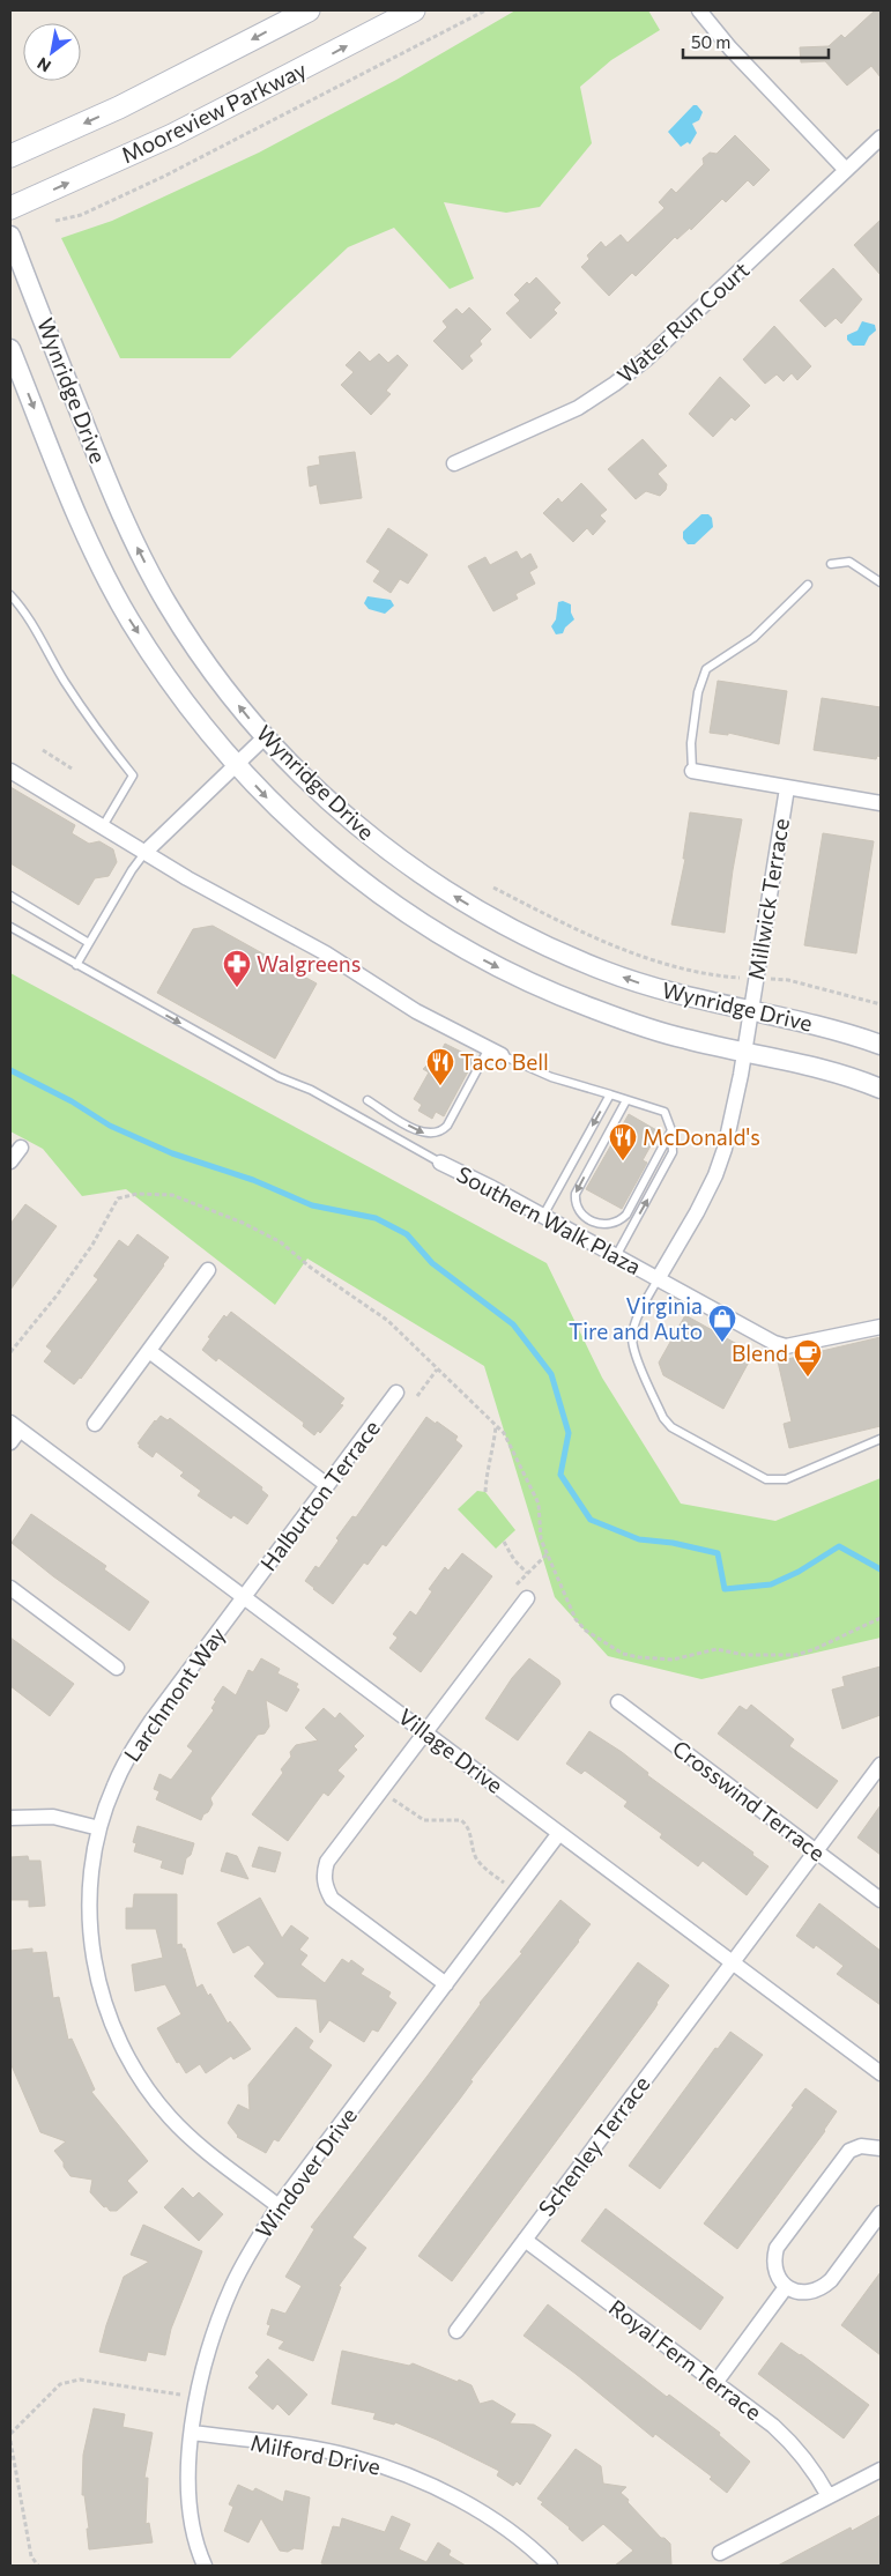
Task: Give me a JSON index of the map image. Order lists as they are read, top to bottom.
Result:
{
  "streets": {
    "main road": ["Mooreview Parkway"],
    "street": [
      "Water Run Court",
      "Wynridge Drive",
      "Millwick Terrace",
      "Southern Walk Plaza",
      "Halburton Terrace",
      "Larchmont Way",
      "Village Drive",
      "Crosswind Terrace",
      "Schenley Terrace",
      "Windover Drive",
      "Royal Fern Terrace",
      "Milford Drive"
    ]
  },
  "crossings": [
    ["Wynridge Drive", "Millwick Terrace"],
    ["Wynridge Drive", "Southern Walk Plaza"],
    ["Millwick Terrace", "Southern Walk Plaza"],
    ["Halburton Terrace", "Larchmont Way"],
    ["Halburton Terrace", "Village Drive"],
    ["Larchmont Way", "Village Drive"],
    ["Larchmont Way", "Windover Drive"],
    ["Village Drive", "Schenley Terrace"],
    ["Village Drive", "Windover Drive"],
    ["Crosswind Terrace", "Schenley Terrace"],
    ["Schenley Terrace", "Royal Fern Terrace"],
    ["Windover Drive", "Milford Drive"]
  ],
  "places": {
    "pharmacy": ["Walgreens"],
    "restaurant": ["Taco Bell", "McDonald's"],
    "shop": ["Virginia Tire and Auto"],
    "cafe": ["Blend"]
  },
  "scale_bar": "50 m",
  "north": "bottom left"
}
